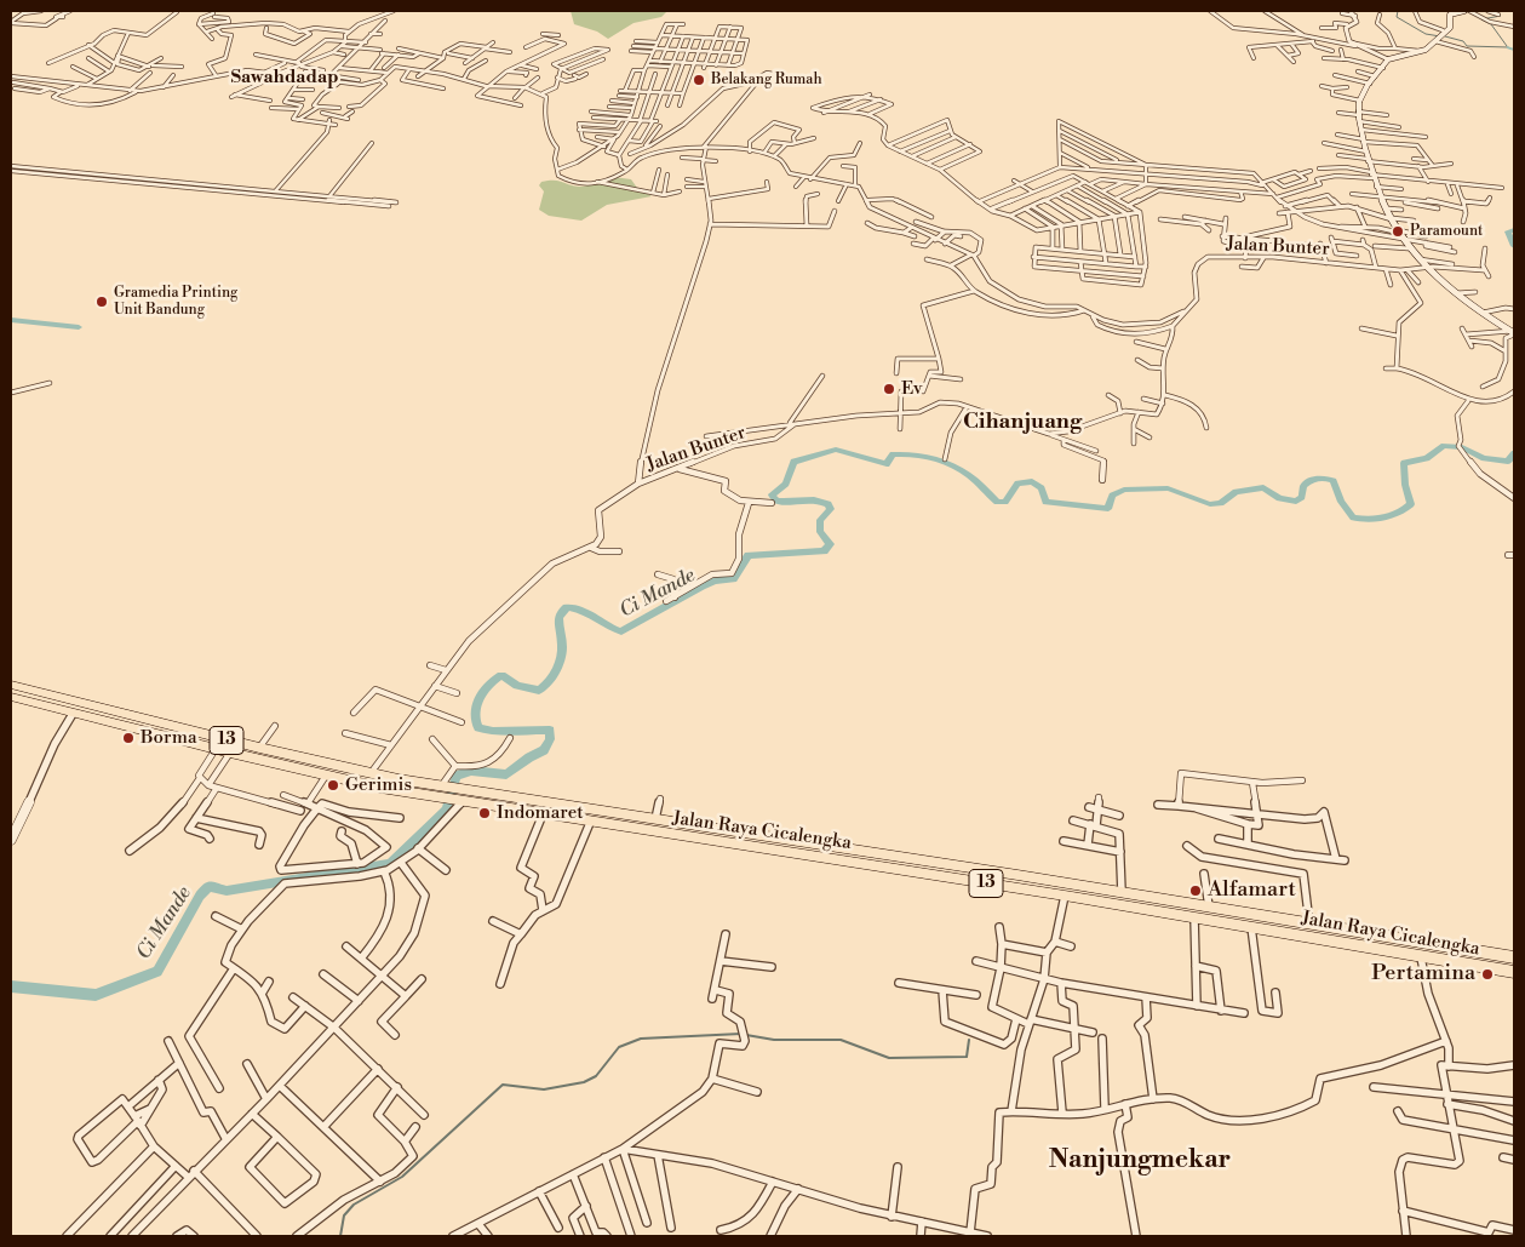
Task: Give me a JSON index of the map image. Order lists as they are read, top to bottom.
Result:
{
  "streets": {
    "highway": ["13", "Jalan Raya Cicalengka"],
    "street": ["Jalan Bunter"]
  },
  "districts": ["Sawahdadap", "Cihanjuang", "Nanjungmekar"],
  "water": ["Ci Mande"],
  "places": [
    "Belakang Rumah",
    "Paramount",
    "Gramedia Printing Unit Bandung",
    "Ev",
    "Borma",
    "Gerimis",
    "Indomaret",
    "Alfamart",
    "Pertamina"
  ]
}
